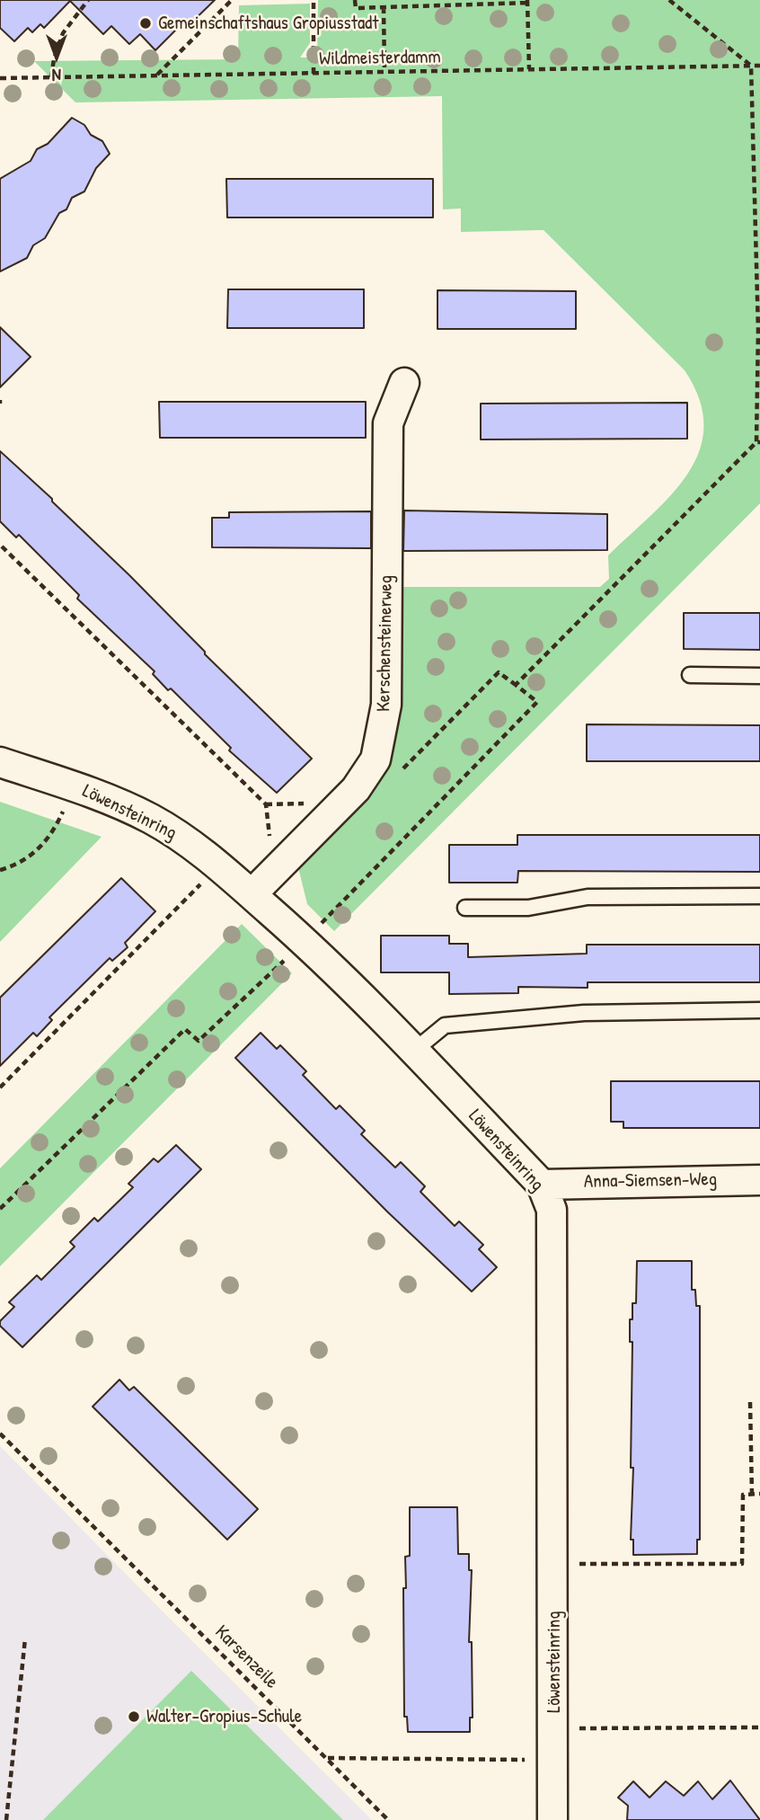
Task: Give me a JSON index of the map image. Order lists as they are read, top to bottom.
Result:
{
  "streets": {
    "street": ["Kerschensteinerweg", "Löwensteinring", "Anna-Siemsen-Weg"],
    "path": ["Wildmeisterdamm", "Karsenzeile"]
  },
  "crossings": [
    ["Kerschensteinerweg", "Löwensteinring"],
    ["Löwensteinring", "Anna-Siemsen-Weg"]
  ],
  "places": ["Gemeinschaftshaus Gropiusstadt", "Walter-Gropius-Schule"],
  "north": "bottom"
}
